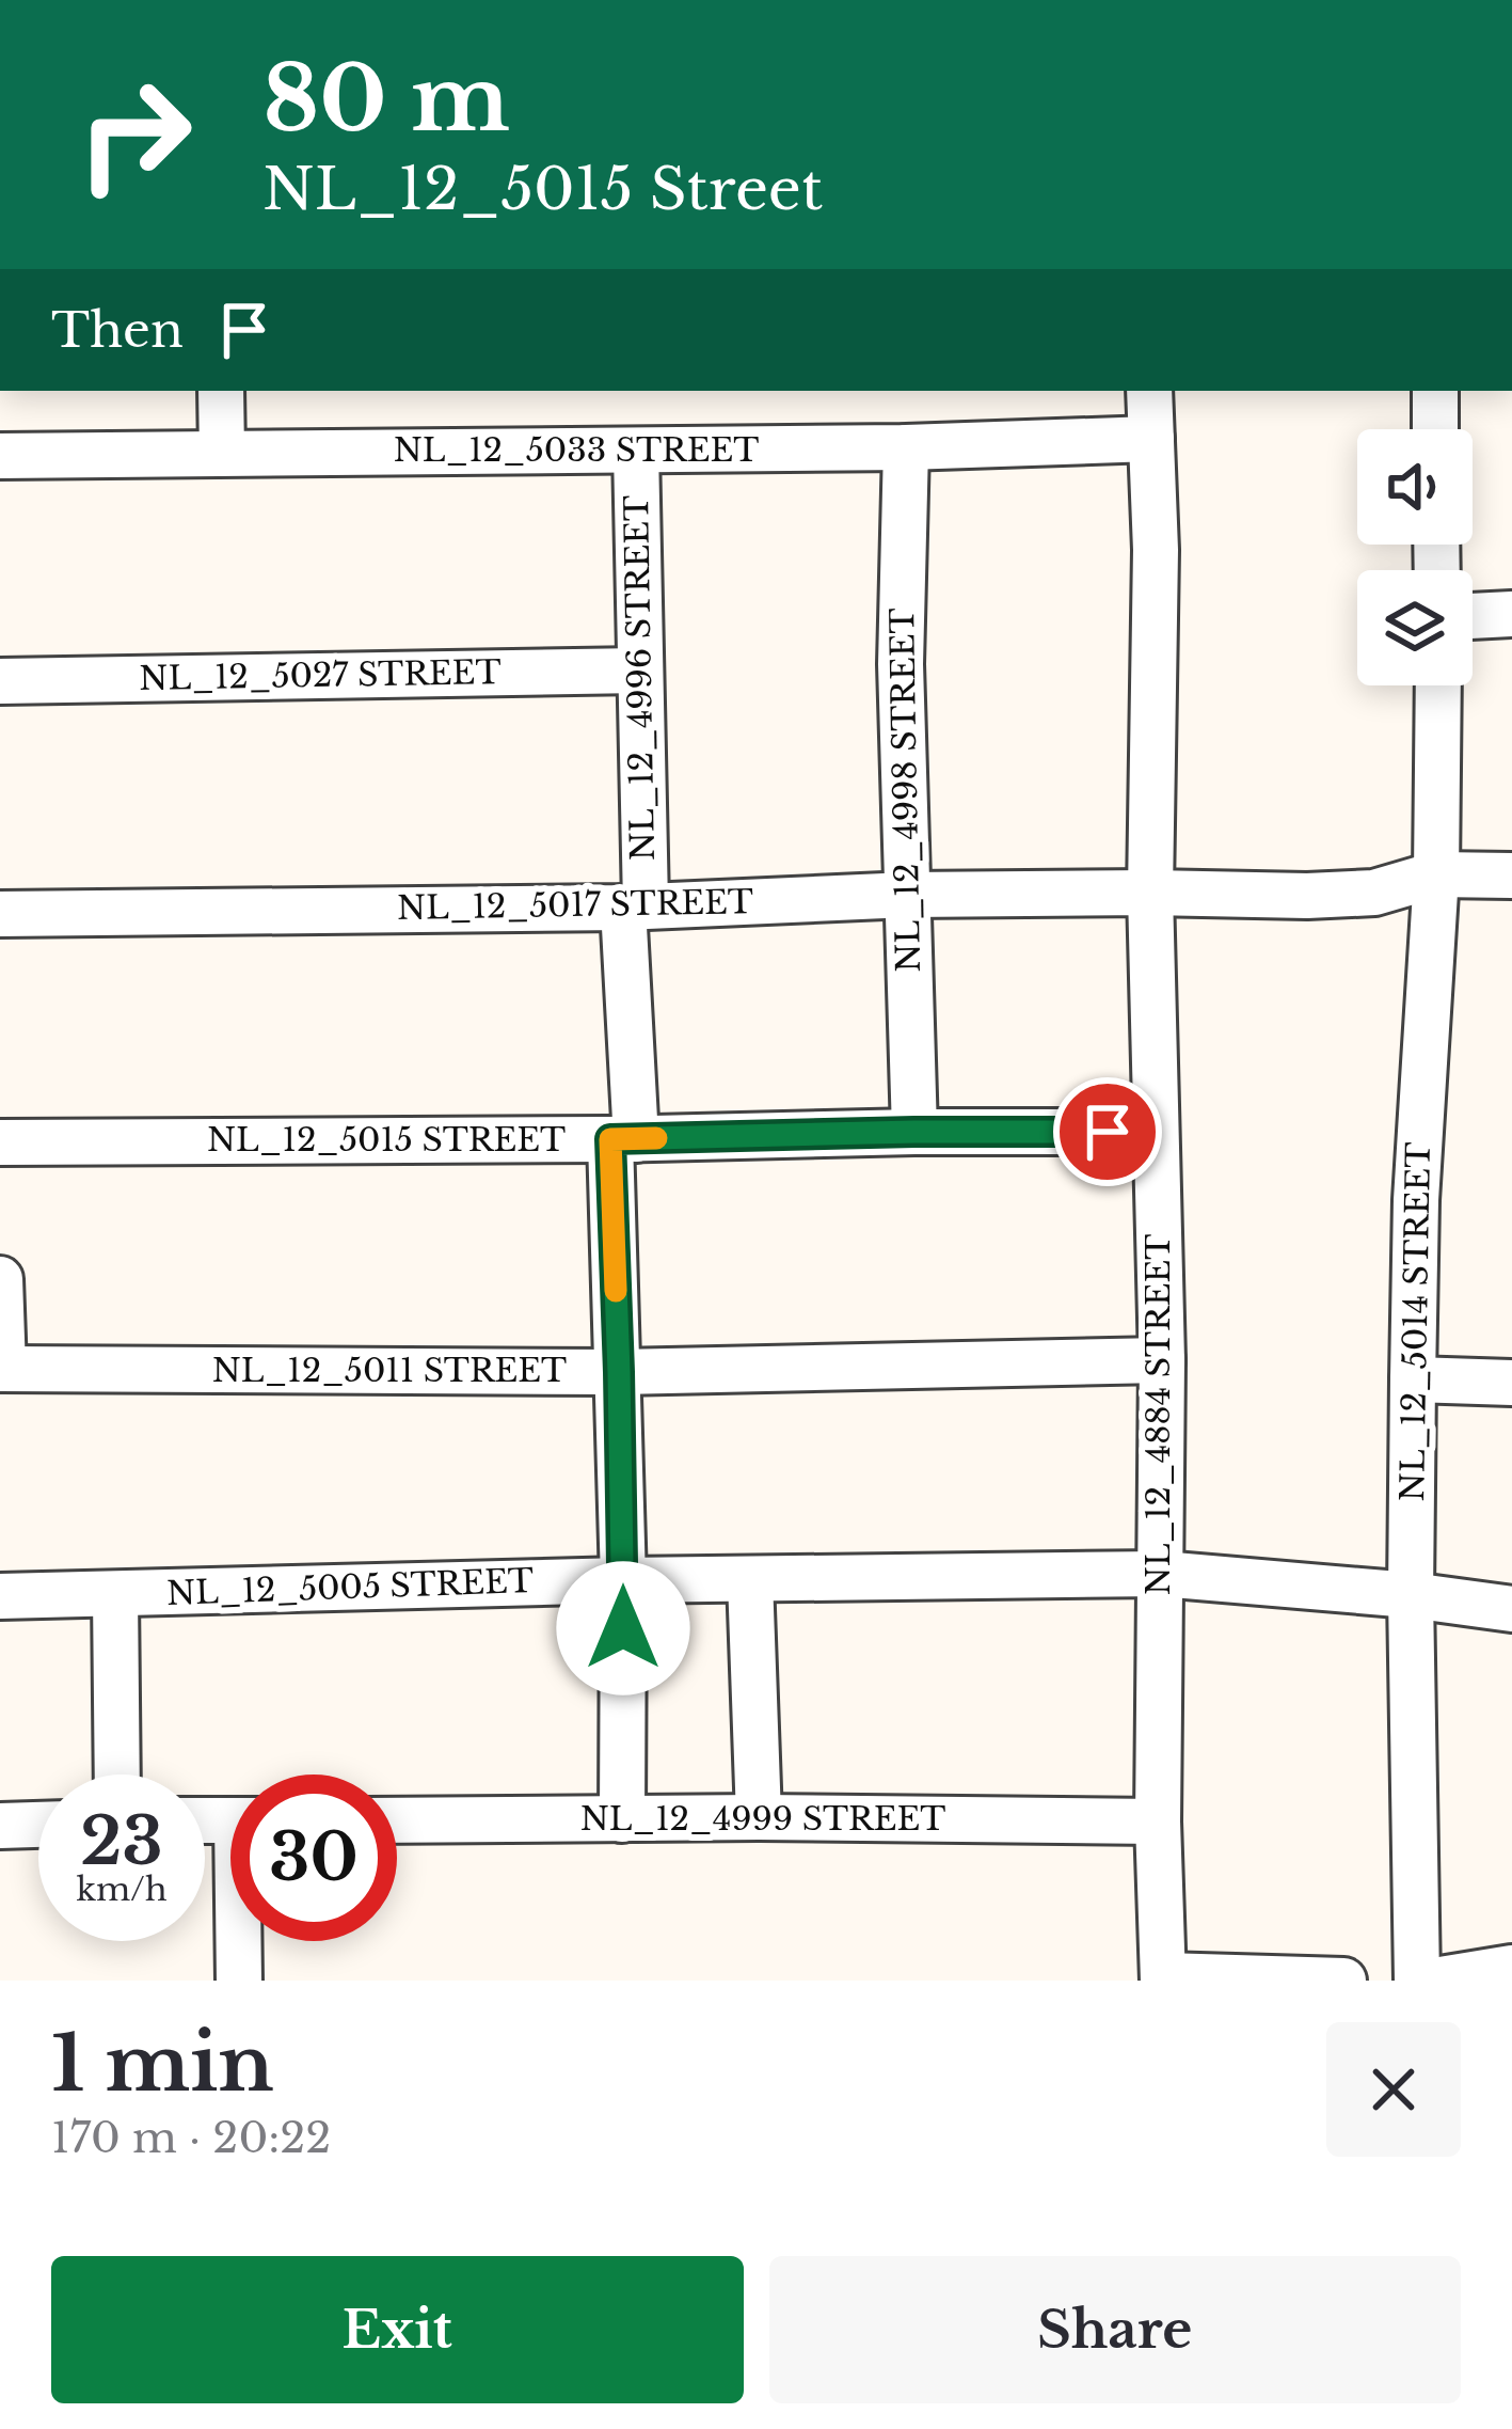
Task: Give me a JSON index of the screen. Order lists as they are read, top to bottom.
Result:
{
  "streets": {
    "street": [
      "NL_12_5033 STREET",
      "NL_12_5027 STREET",
      "NL_12_4996 STREET",
      "NL_12_4998 STREET",
      "NL_12_5017 STREET",
      "NL_12_5015 STREET",
      "NL_12_5014 STREET",
      "NL_12_5011 STREET",
      "NL_12_4884 STREET",
      "NL_12_5005 STREET",
      "NL_12_4999 STREET"
    ]
  },
  "crossings": [
    ["NL_12_5033 STREET", "NL_12_4996 STREET"],
    ["NL_12_5033 STREET", "NL_12_4998 STREET"],
    ["NL_12_5033 STREET", "NL_12_4884 STREET"],
    ["NL_12_5027 STREET", "NL_12_4996 STREET"],
    ["NL_12_4996 STREET", "NL_12_5017 STREET"],
    ["NL_12_4996 STREET", "NL_12_5015 STREET"],
    ["NL_12_4996 STREET", "NL_12_5011 STREET"],
    ["NL_12_4996 STREET", "NL_12_5005 STREET"],
    ["NL_12_4996 STREET", "NL_12_4999 STREET"],
    ["NL_12_4998 STREET", "NL_12_5017 STREET"],
    ["NL_12_4998 STREET", "NL_12_5015 STREET"],
    ["NL_12_5017 STREET", "NL_12_5014 STREET"],
    ["NL_12_5017 STREET", "NL_12_4884 STREET"],
    ["NL_12_5015 STREET", "NL_12_4884 STREET"],
    ["NL_12_5014 STREET", "NL_12_5005 STREET"],
    ["NL_12_5011 STREET", "NL_12_4884 STREET"],
    ["NL_12_4884 STREET", "NL_12_5005 STREET"],
    ["NL_12_4884 STREET", "NL_12_4999 STREET"]
  ],
  "page": {
    "turn": ["80 m", "NL_12_5015 Street"],
    "then": "Then",
    "speed": "23 km/h",
    "limit": "30",
    "heading": ["1 min", "170 m · 20:22"],
    "buttons": ["Exit", "Share"]
  }
}
